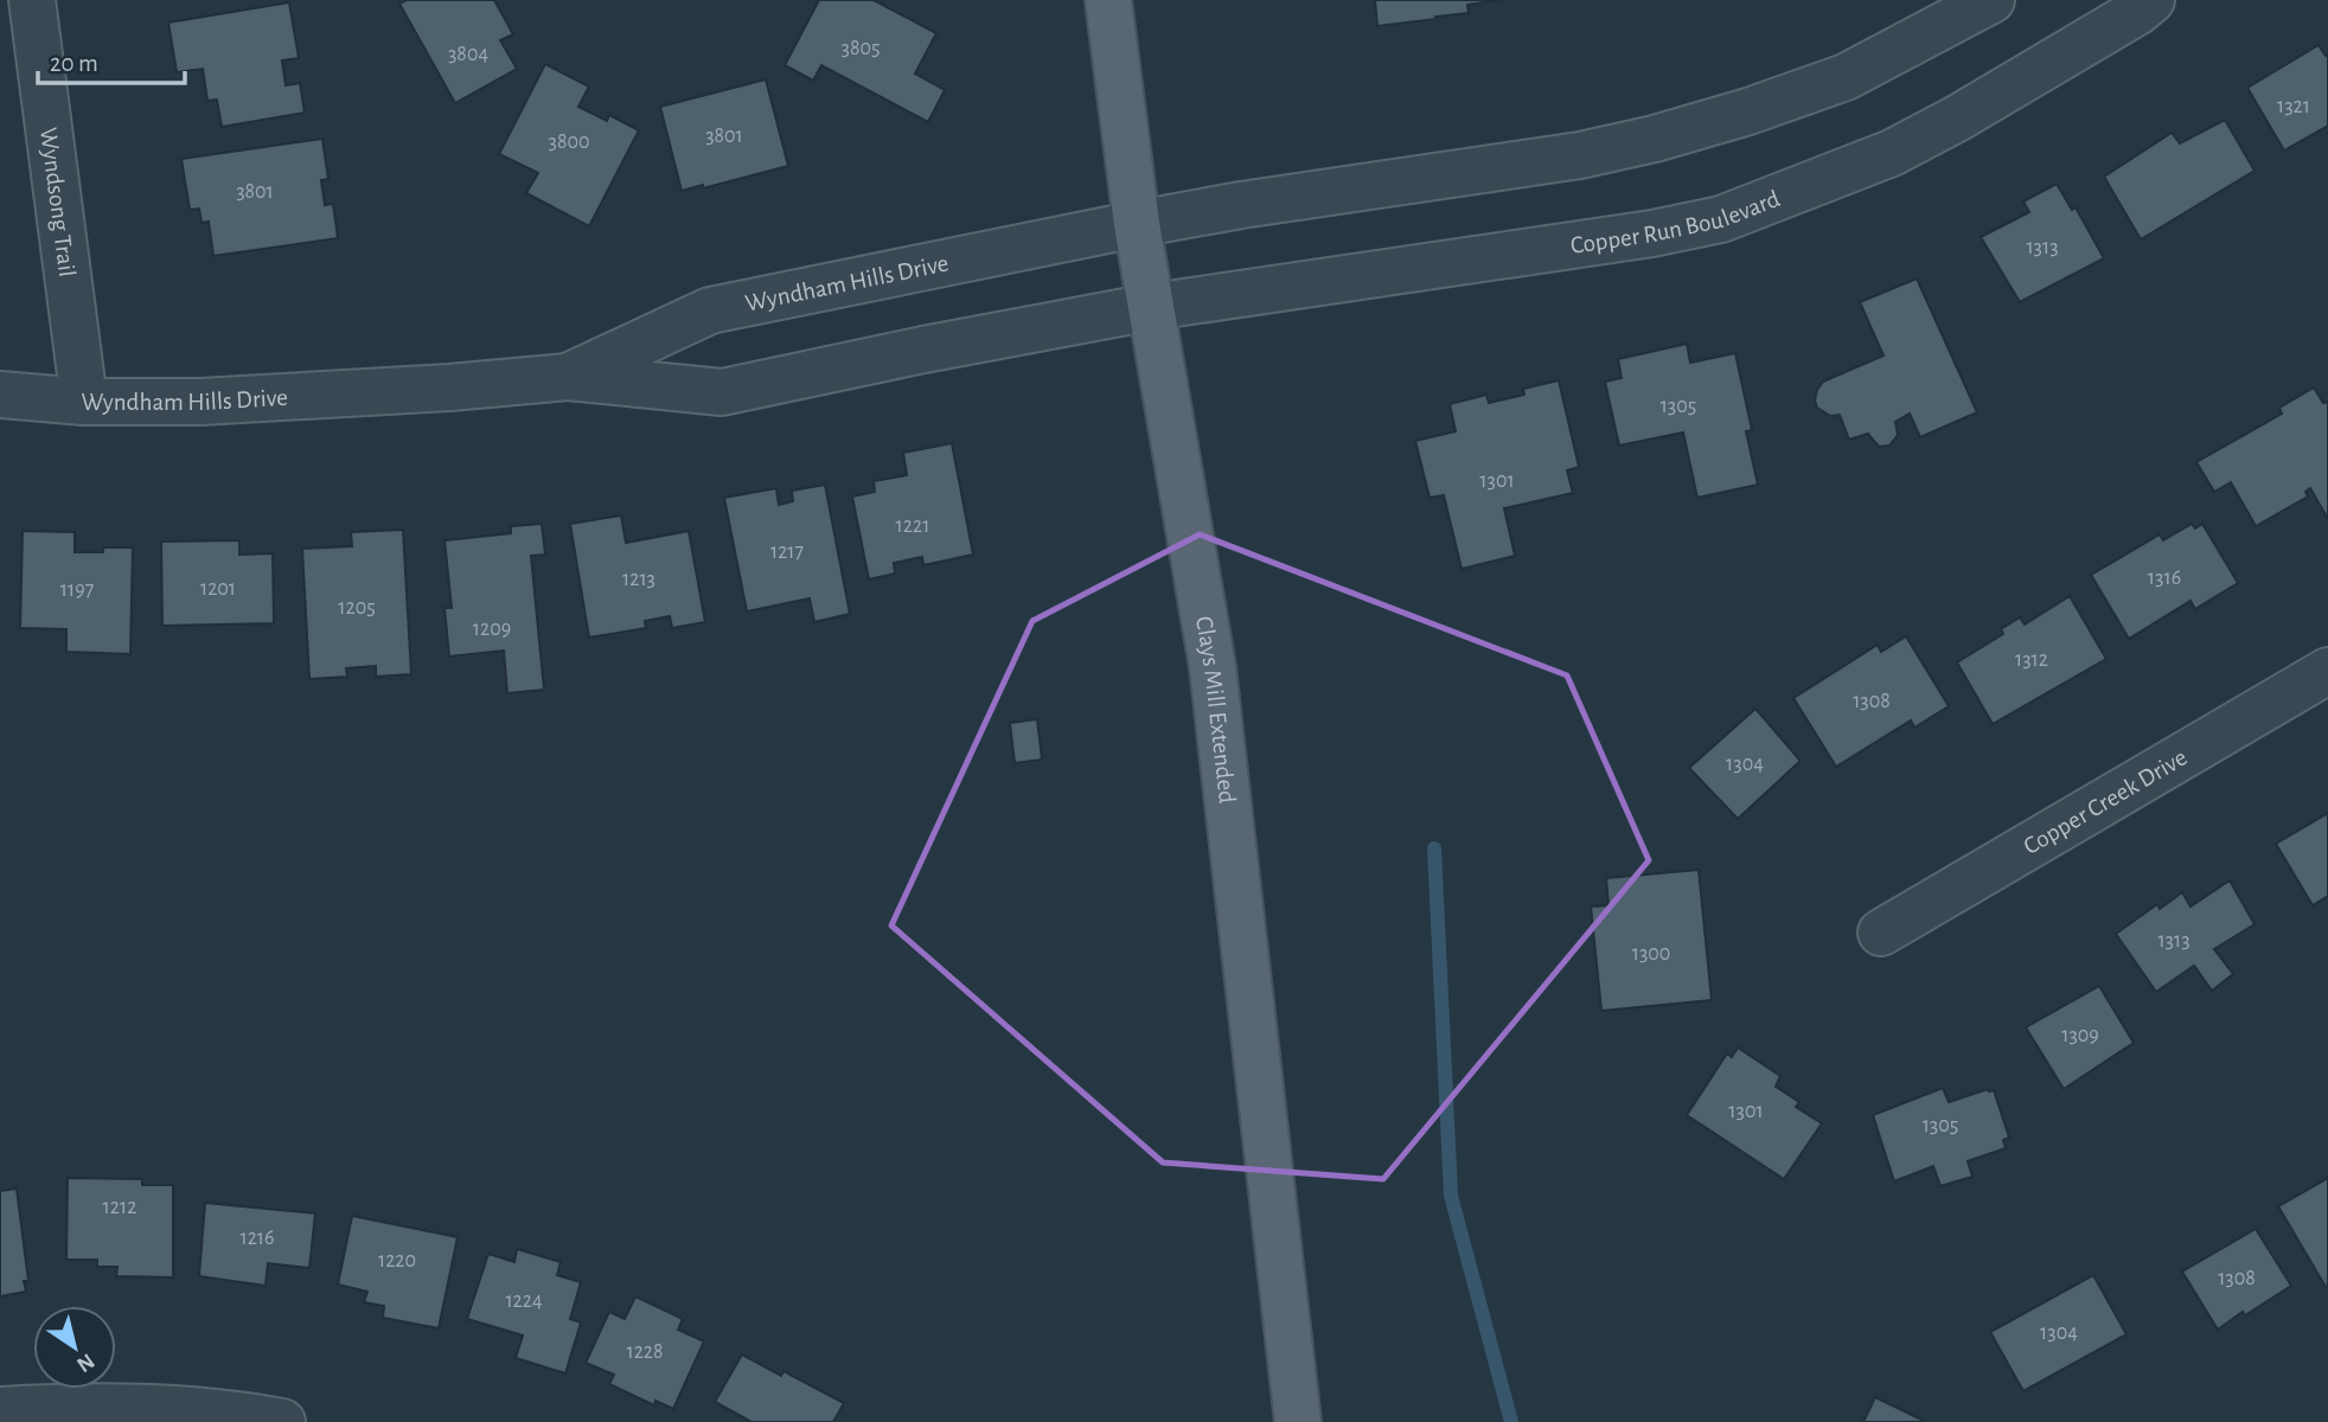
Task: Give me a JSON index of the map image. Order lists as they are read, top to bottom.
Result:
{
  "streets": {
    "main road": ["Clays Mill Extended"],
    "street": [
      "Wyndsong Trail",
      "Copper Run Boulevard",
      "Wyndham Hills Drive",
      "Copper Creek Drive"
    ]
  },
  "crossings": [
    ["Wyndsong Trail", "Wyndham Hills Drive"],
    ["Copper Run Boulevard", "Wyndham Hills Drive"],
    ["Copper Run Boulevard", "Clays Mill Extended"],
    ["Wyndham Hills Drive", "Clays Mill Extended"]
  ],
  "house_numbers": [
    "3805",
    "3804",
    "1321",
    "3801",
    "3800",
    "3801",
    "1313",
    "1305",
    "1301",
    "1221",
    "1217",
    "1316",
    "1213",
    "1201",
    "1197",
    "1205",
    "1209",
    "1312",
    "1308",
    "1304",
    "1313",
    "1300",
    "1309",
    "1301",
    "1305",
    "1212",
    "1216",
    "1220",
    "1308",
    "1224",
    "1304",
    "1228"
  ],
  "scale_bar": "20 m",
  "north": "bottom right"
}
